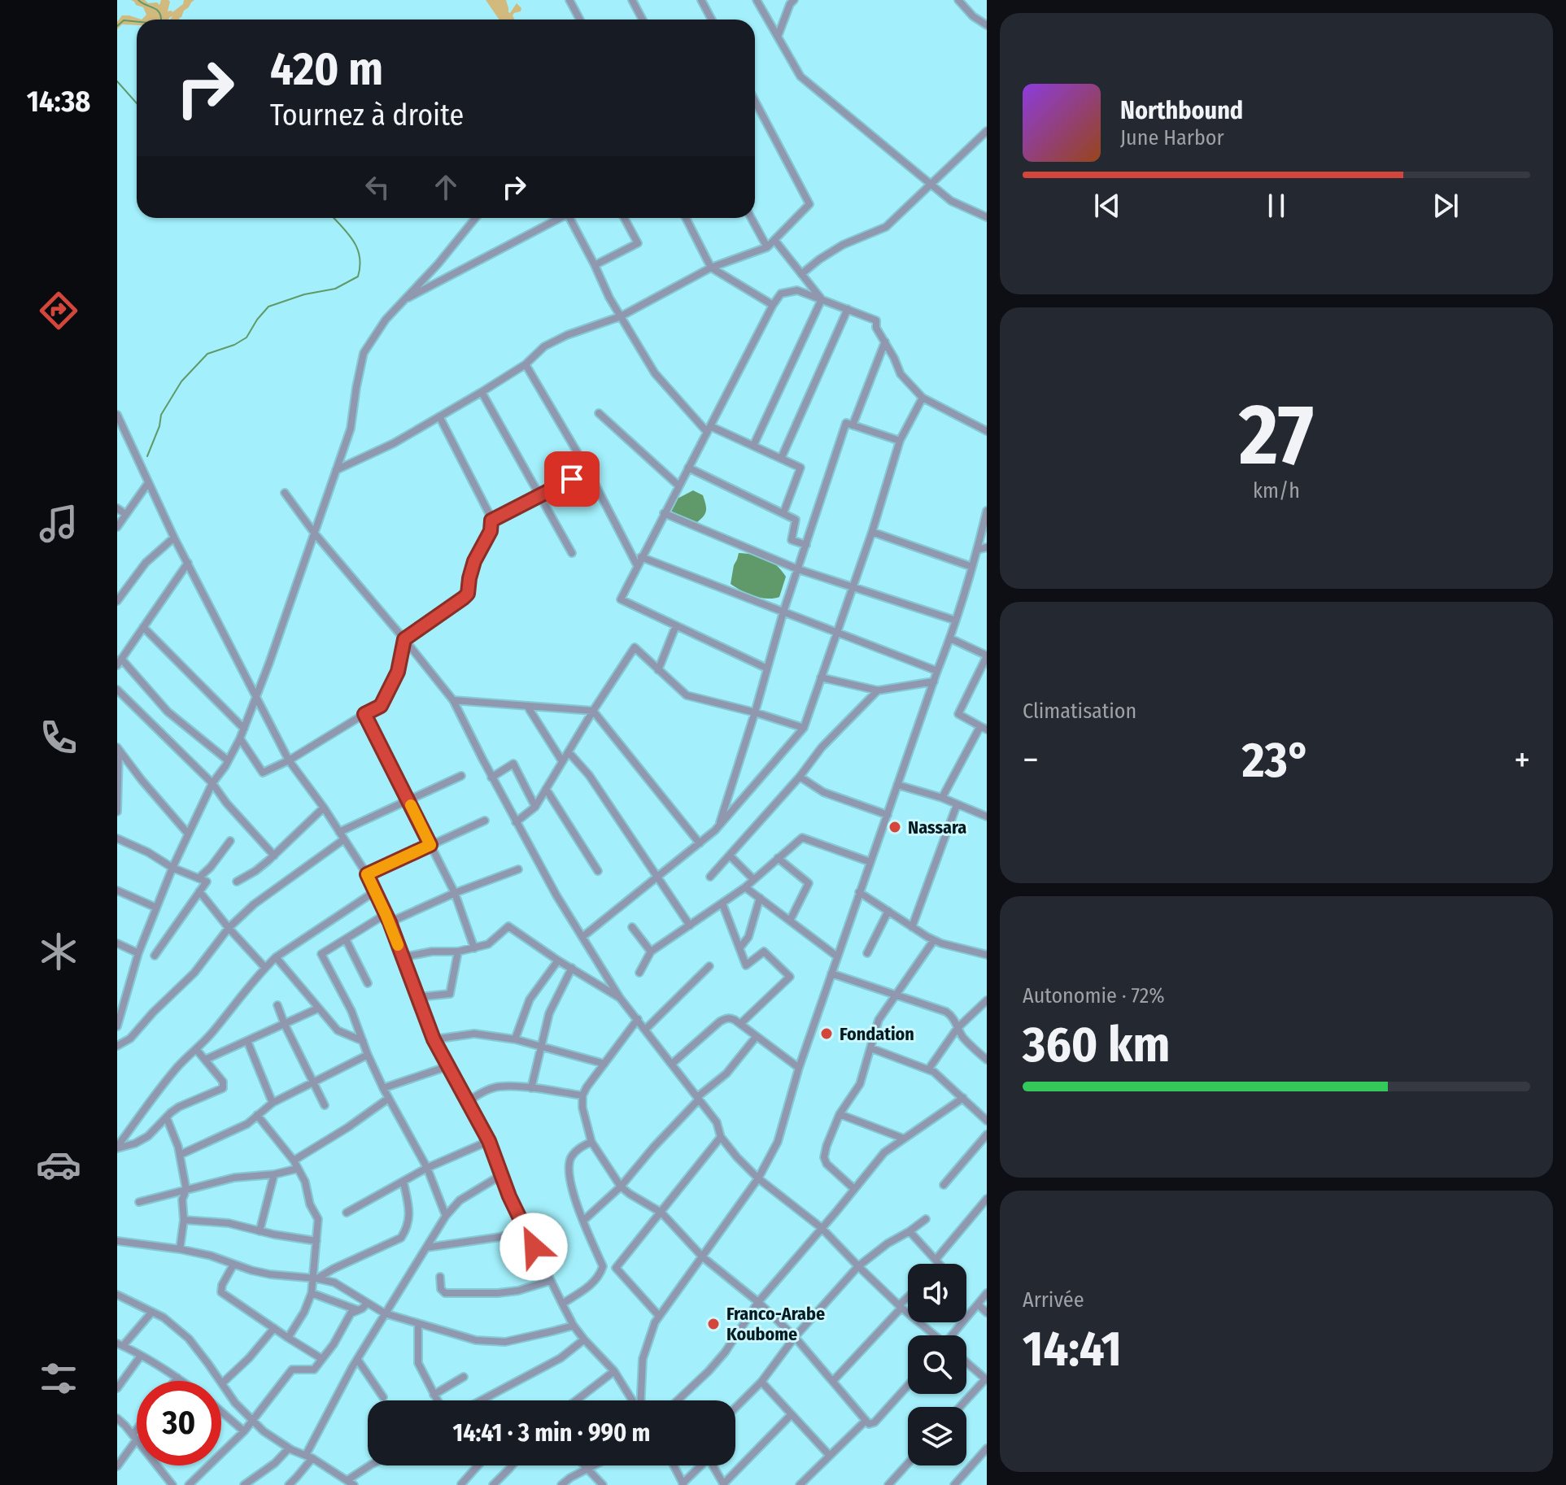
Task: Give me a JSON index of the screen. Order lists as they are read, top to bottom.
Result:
{
  "places": ["Nassara", "Fondation", "Franco-Arabe Koubome"],
  "page": {
    "tabs": "14:38",
    "turn": ["420 m", "Tournez à droite"],
    "song": ["Northbound", "June Harbor"],
    "tile": [
      ["27", "km/h"],
      "Climatisation",
      ["Autonomie · 72%", "360 km"],
      ["Arrivée", "14:41"]
    ],
    "heat": ["−", "23°", "+"],
    "limit": "30",
    "trip": "14:41 · 3 min · 990 m"
  }
}
